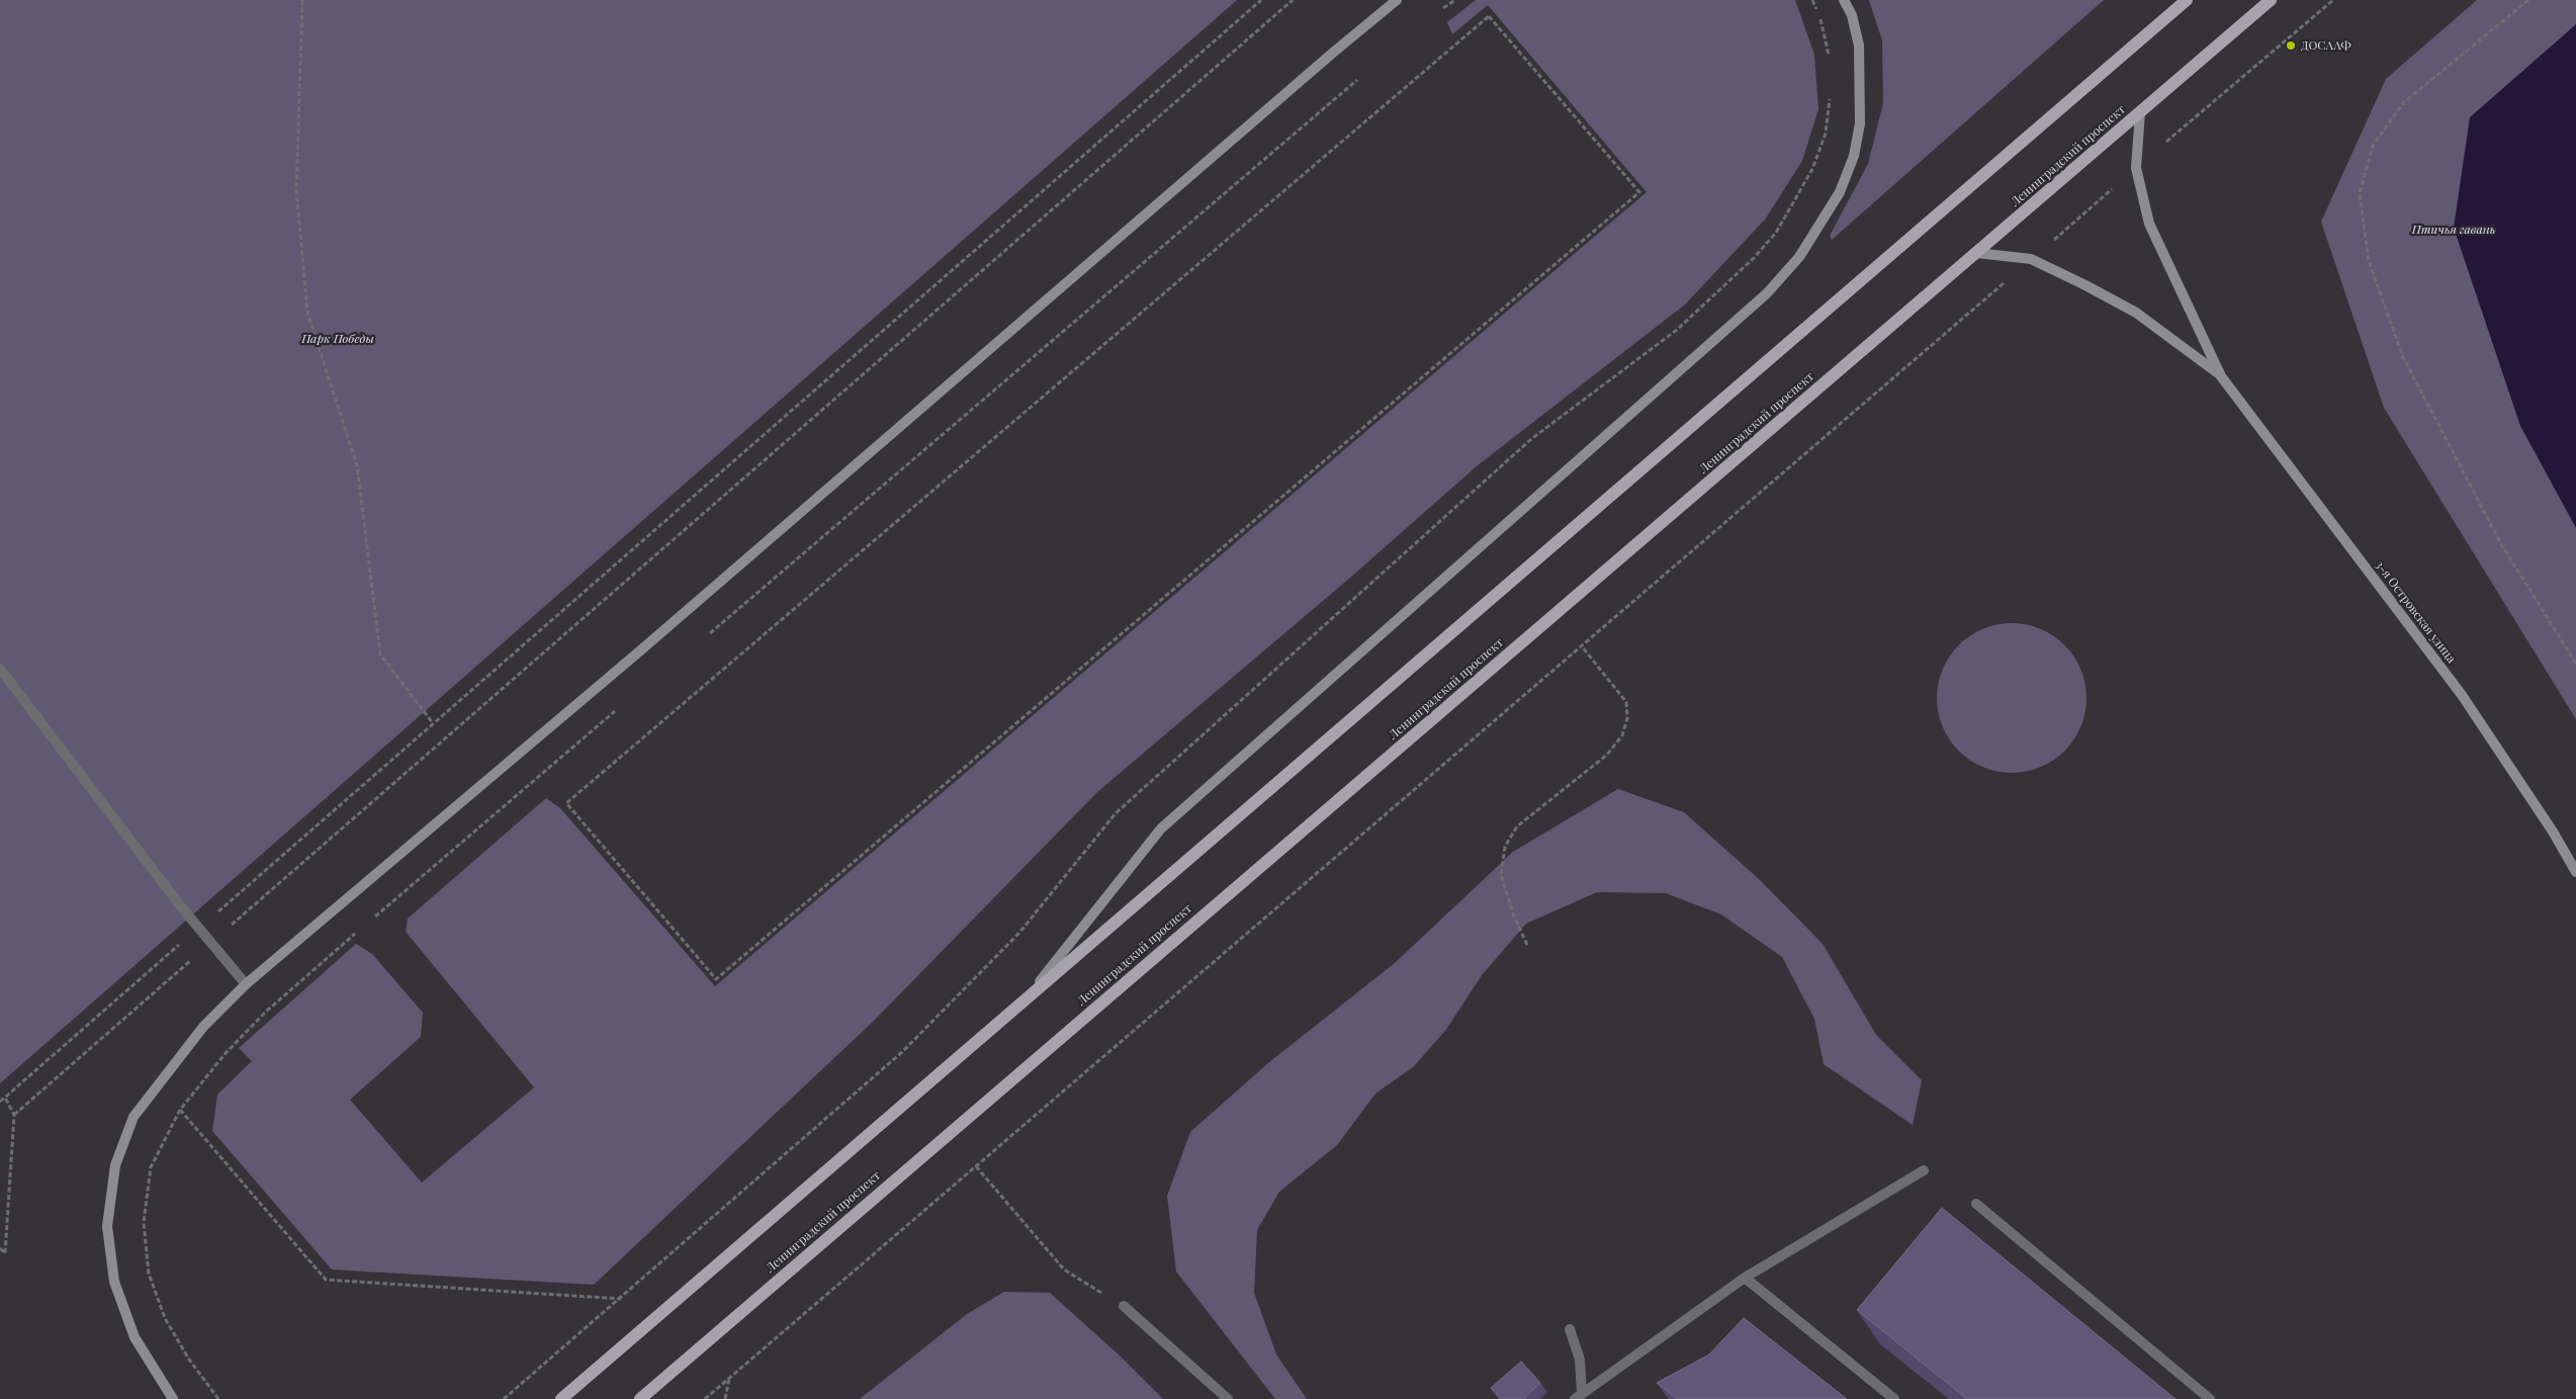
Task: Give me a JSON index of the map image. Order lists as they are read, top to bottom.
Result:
{
  "streets": {
    "main road": ["Ленинградский проспект"],
    "street": ["3-я Островская улица"]
  },
  "parks": ["Птичья гавань", "Парк Победы"],
  "places": ["ДОСААФ"]
}
